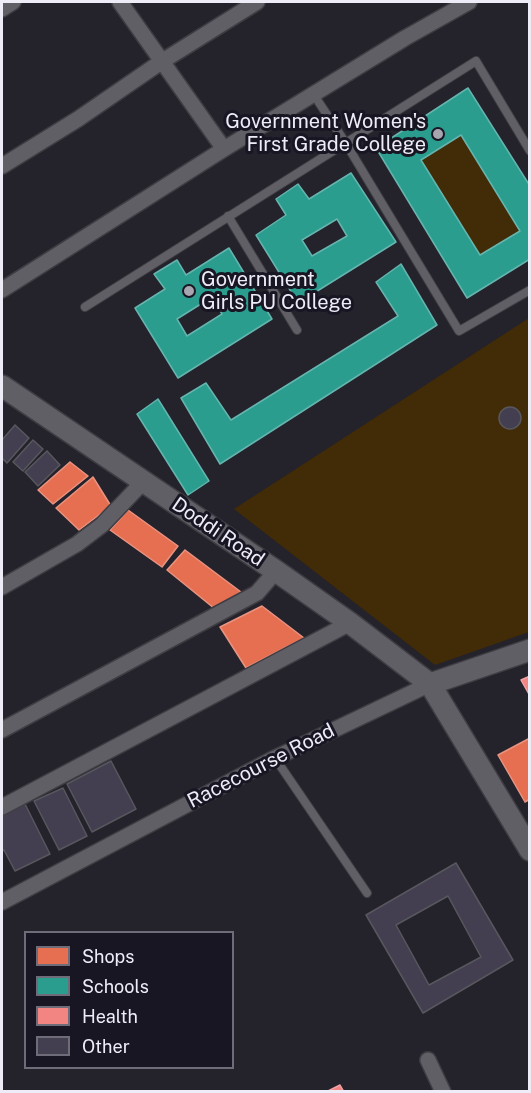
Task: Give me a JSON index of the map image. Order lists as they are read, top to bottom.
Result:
{
  "streets": {
    "street": ["Doddi Road", "Racecourse Road"]
  },
  "crossings": [
    ["Doddi Road", "Racecourse Road"]
  ],
  "places": ["Government Women's First Grade College", "Government Girls PU College"],
  "legend": [
    "Shops",
    "Schools",
    "Health",
    "Other"
  ]
}
